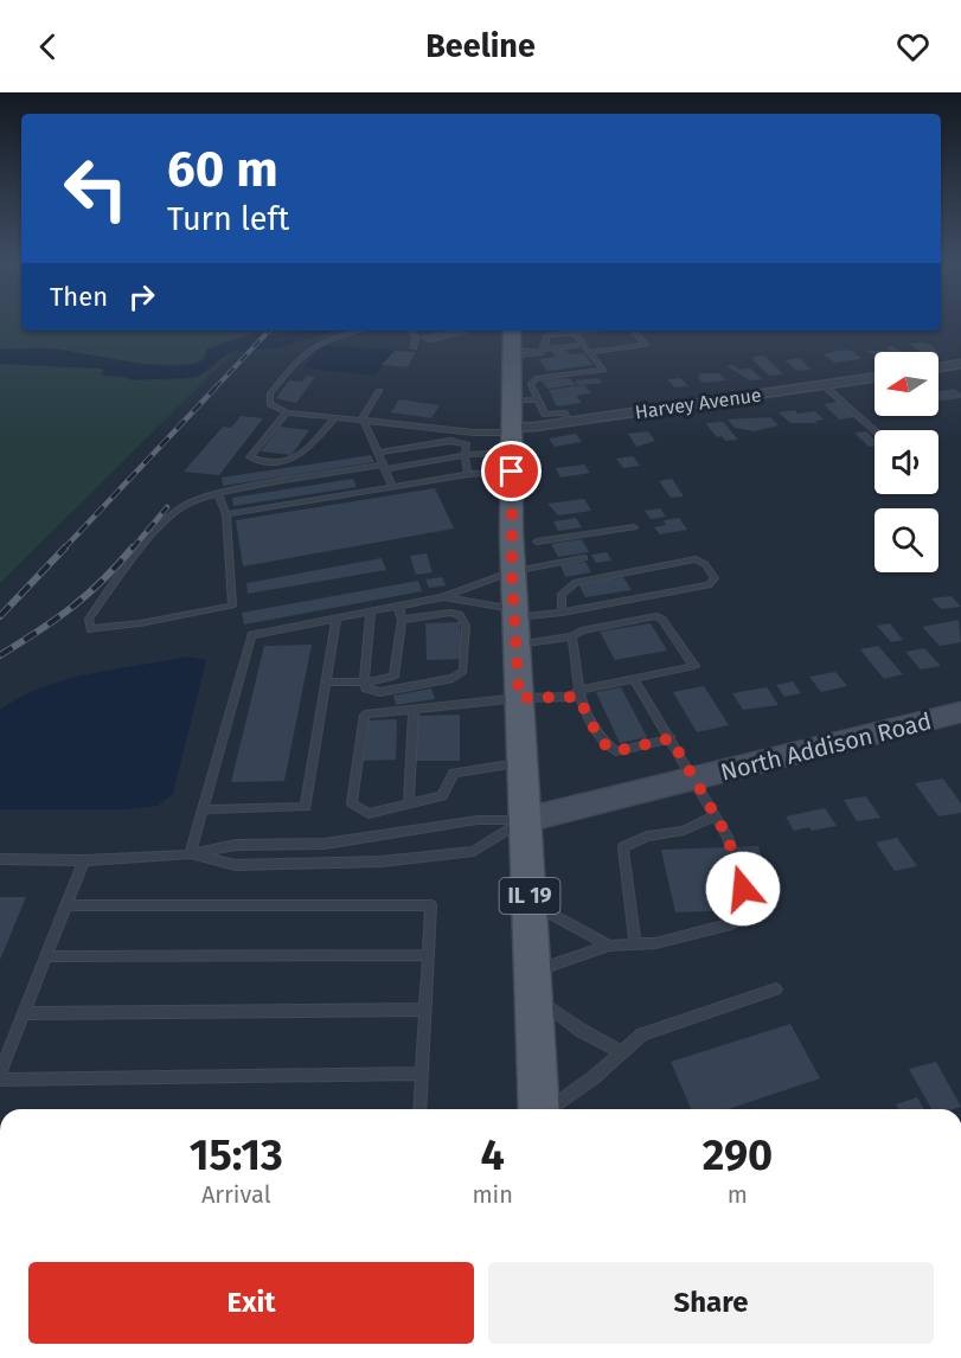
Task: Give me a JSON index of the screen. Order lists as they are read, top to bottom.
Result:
{
  "streets": {
    "main road": ["IL 19"],
    "street": ["Harvey Avenue", "North Addison Road"]
  },
  "crossings": [
    ["Harvey Avenue", "IL 19"],
    ["North Addison Road", "IL 19"]
  ],
  "north": "left",
  "page": {
    "header": "Beeline",
    "turn": ["60 m", "Turn left"],
    "then": "Then",
    "eta": [
      "15:13",
      "Arrival",
      "4",
      "min",
      "290",
      "m"
    ],
    "buttons": ["Exit", "Share"]
  }
}
